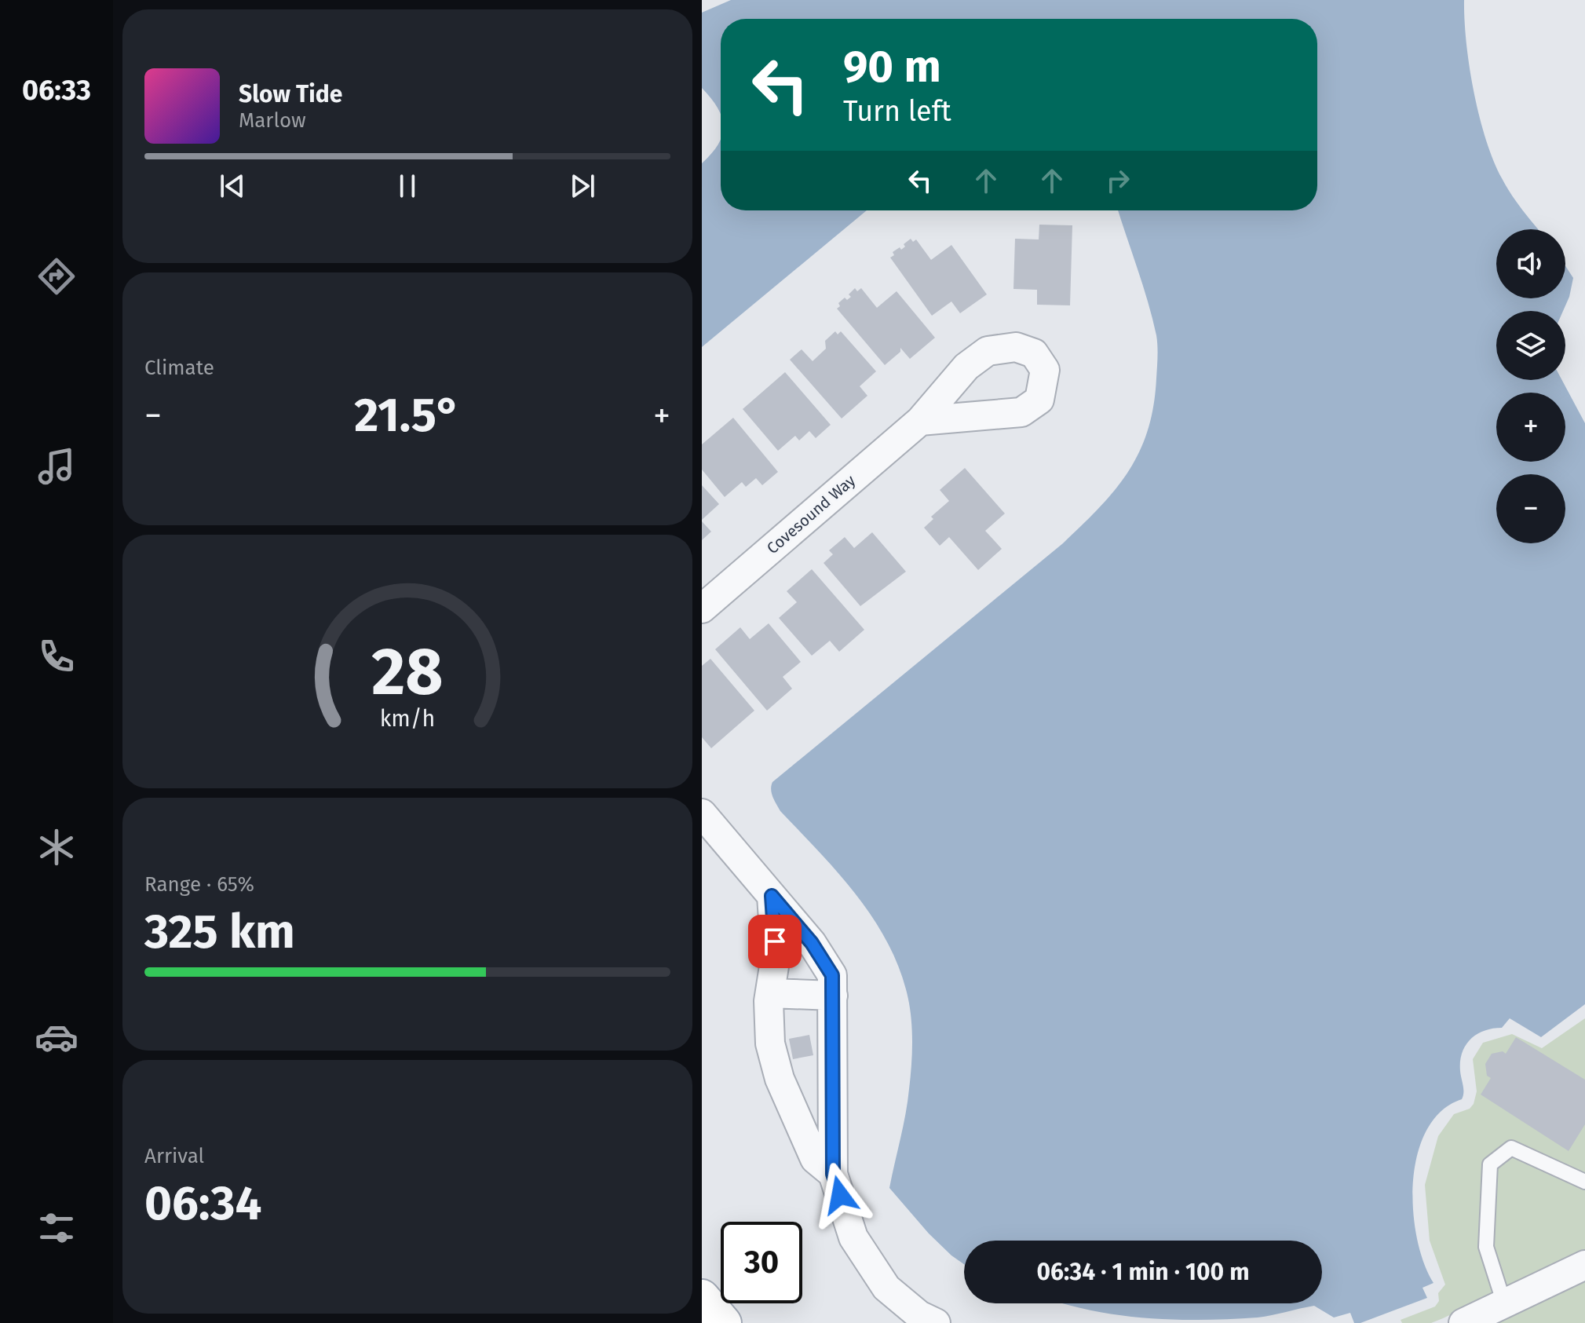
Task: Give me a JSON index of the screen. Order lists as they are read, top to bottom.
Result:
{
  "streets": {
    "street": ["Covesound Way"]
  },
  "page": {
    "tabs": "06:33",
    "turn": ["90 m", "Turn left"],
    "song": ["Slow Tide", "Marlow"],
    "map_buttons": ["+", "−"],
    "tile": [
      "Climate",
      ["Range · 65%", "325 km"],
      ["Arrival", "06:34"]
    ],
    "heat": ["−", "21.5°", "+"],
    "limit": "30",
    "trip": "06:34 · 1 min · 100 m",
    "gauge": ["28", "km/h"]
  }
}
